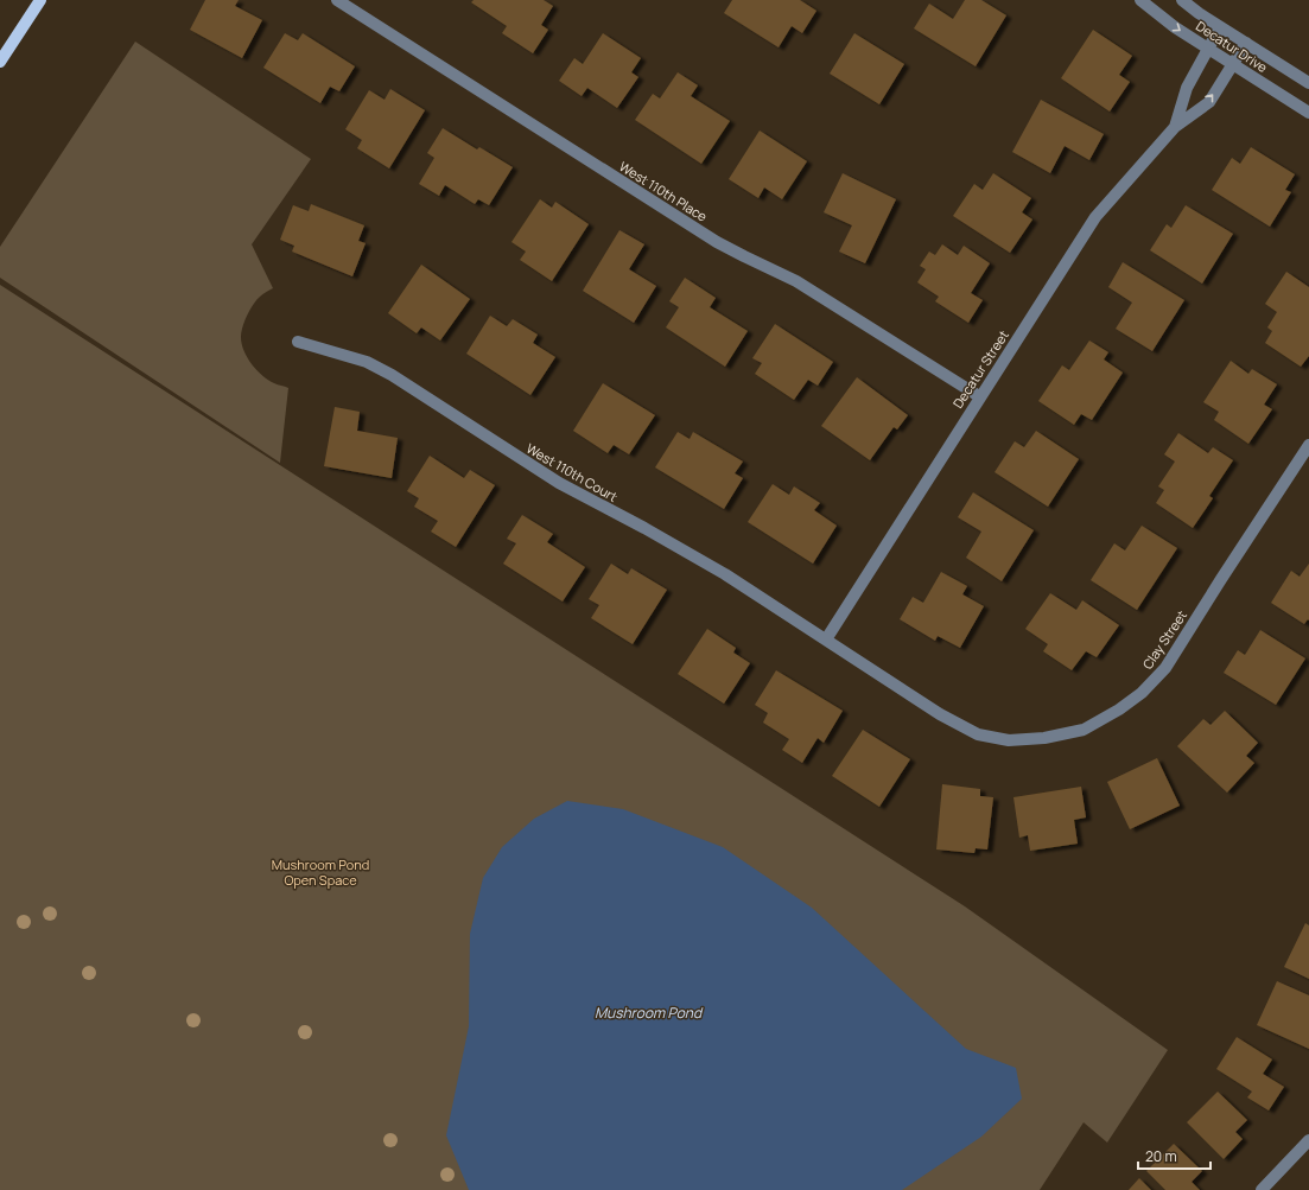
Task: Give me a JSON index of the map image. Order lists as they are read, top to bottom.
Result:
{
  "streets": {
    "street": [
      "Decatur Drive",
      "West 110th Place",
      "Decatur Street",
      "West 110th Court",
      "Clay Street"
    ]
  },
  "crossings": [
    ["Decatur Drive", "Decatur Street"],
    ["West 110th Place", "Decatur Street"],
    ["Decatur Street", "West 110th Court"],
    ["Decatur Street", "Clay Street"],
    ["West 110th Court", "Clay Street"]
  ],
  "water": ["Mushroom Pond"],
  "parks": ["Mushroom Pond Open Space"],
  "scale_bar": "20 m"
}
